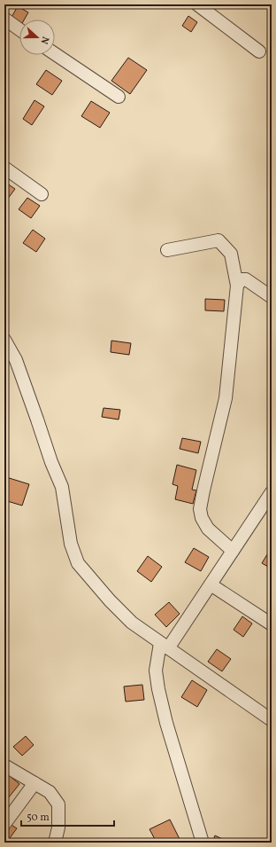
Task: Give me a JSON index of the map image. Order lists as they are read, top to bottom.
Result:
{
  "scale_bar": "50 m",
  "north": "right"
}
